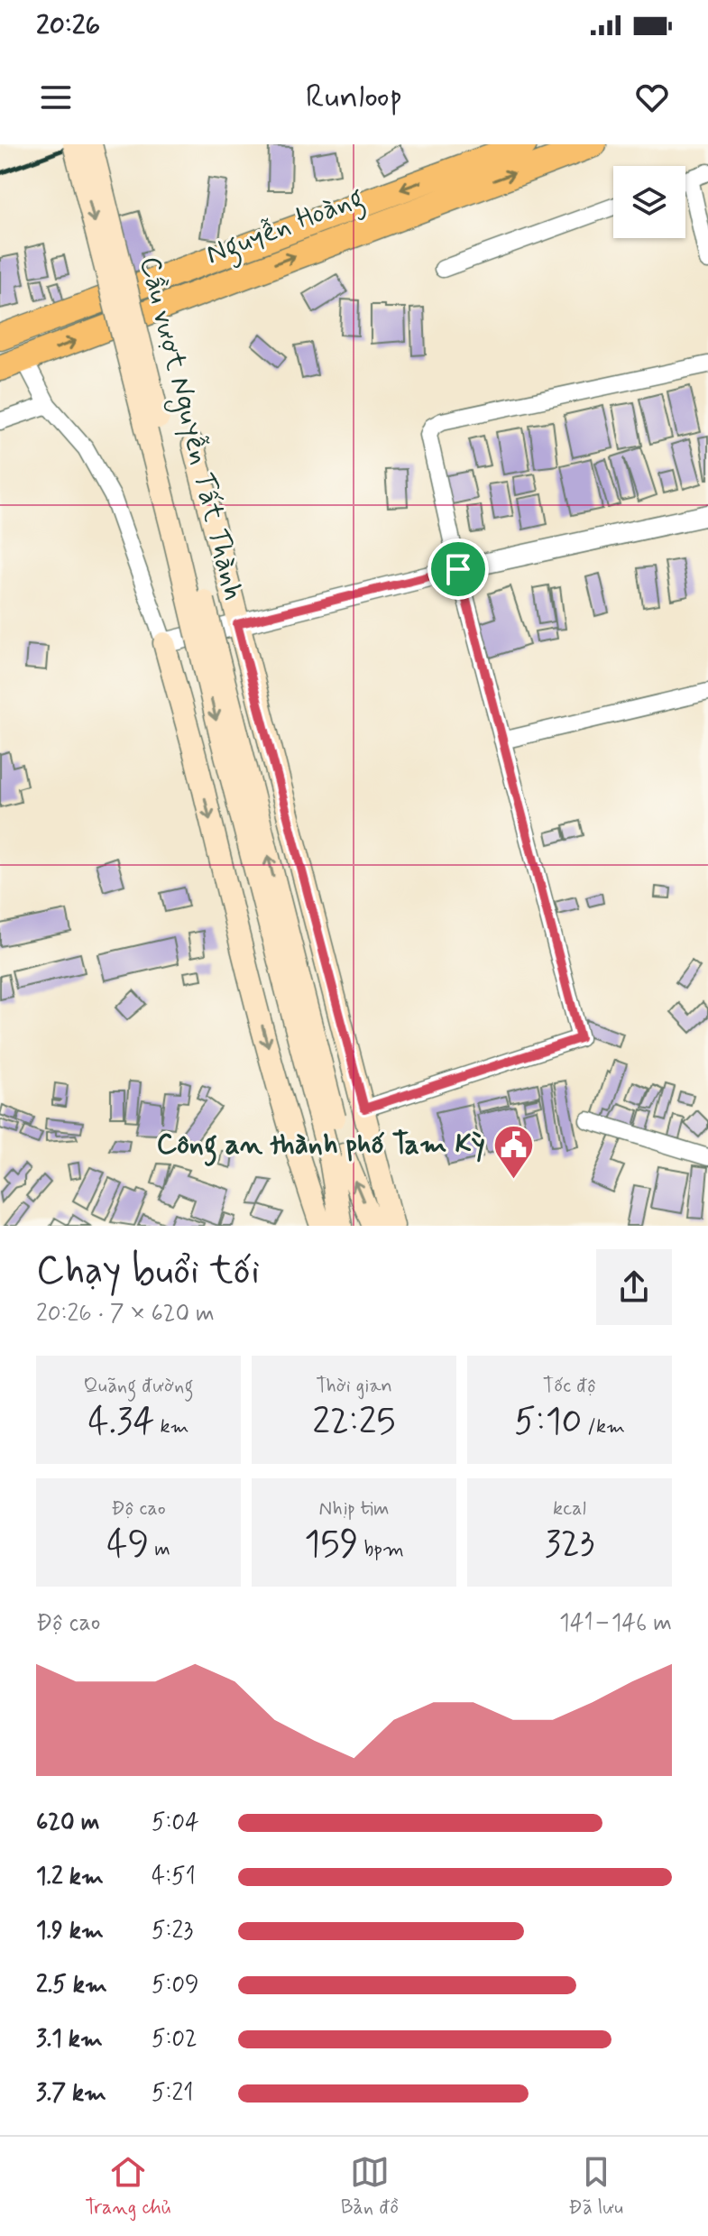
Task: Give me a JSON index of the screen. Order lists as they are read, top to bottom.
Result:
{
  "streets": {
    "highway": ["Nguyễn Hoàng"],
    "main road": ["Cầu vượt Nguyễn Tất Thành"]
  },
  "places": {
    "public building": ["Công an thành phố Tam Kỳ"]
  },
  "page": {
    "status": "20:26",
    "header": "Runloop",
    "heading": ["Chạy buổi tối", "20:26 · 7 × 620 m"],
    "stats": [
      ["Quãng đường", "4.34 km"],
      ["Thời gian", "22:25"],
      ["Tốc độ", "5:10 /km"],
      ["Độ cao", "49 m"],
      ["Nhịp tim", "159 bpm"],
      ["kcal", "323"]
    ],
    "chart": ["Độ cao", "141–146 m"],
    "list": [
      {
        "name": "620 m",
        "note": "5:04"
      },
      {
        "name": "1.2 km",
        "note": "4:51"
      },
      {
        "name": "1.9 km",
        "note": "5:23"
      },
      {
        "name": "2.5 km",
        "note": "5:09"
      },
      {
        "name": "3.1 km",
        "note": "5:02"
      },
      {
        "name": "3.7 km",
        "note": "5:21"
      }
    ],
    "tabs": ["Trang chủ", "Bản đồ", "Đã lưu"]
  }
}
